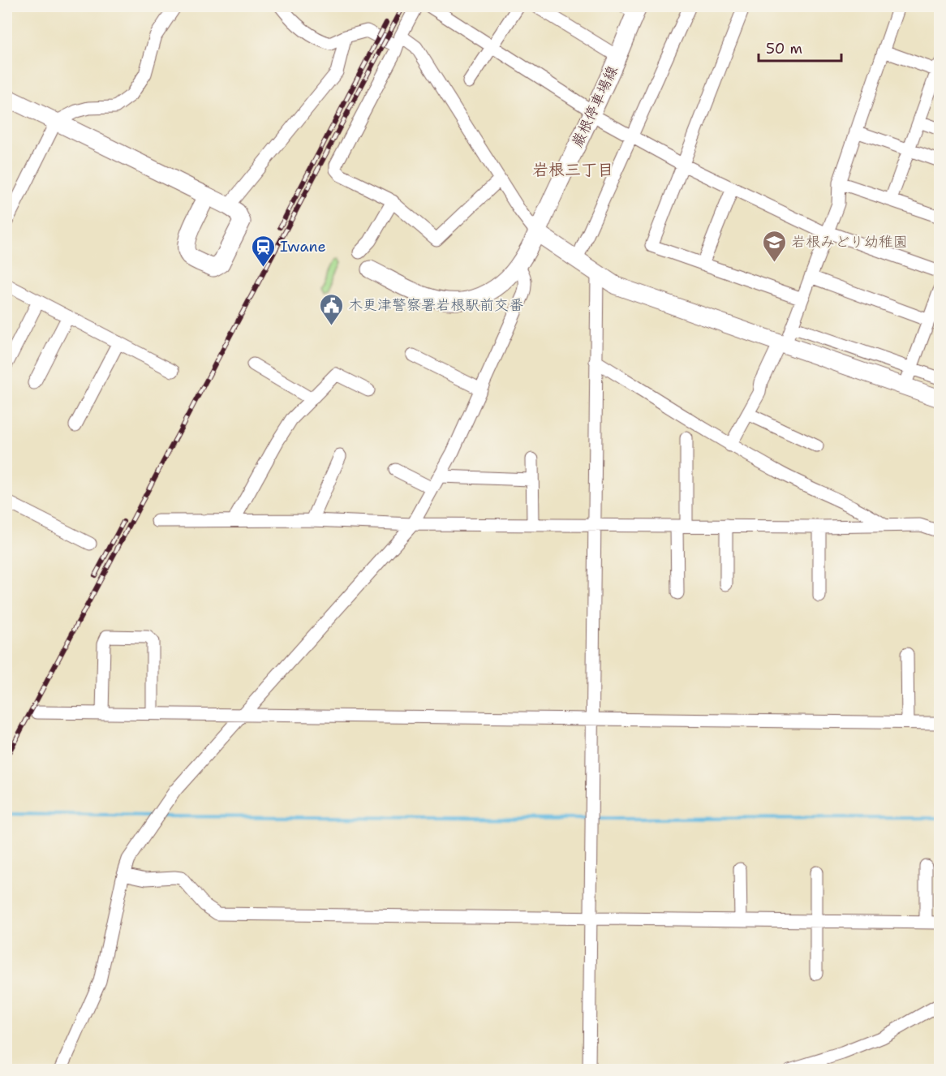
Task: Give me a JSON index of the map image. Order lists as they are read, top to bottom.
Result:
{
  "streets": {
    "street": ["巌根停車場線"]
  },
  "districts": ["岩根三丁目"],
  "places": {
    "school or university": ["岩根みどり幼稚園"],
    "station": ["Iwane"],
    "public building": ["木更津警察署岩根駅前交番"]
  },
  "scale_bar": "50 m"
}
